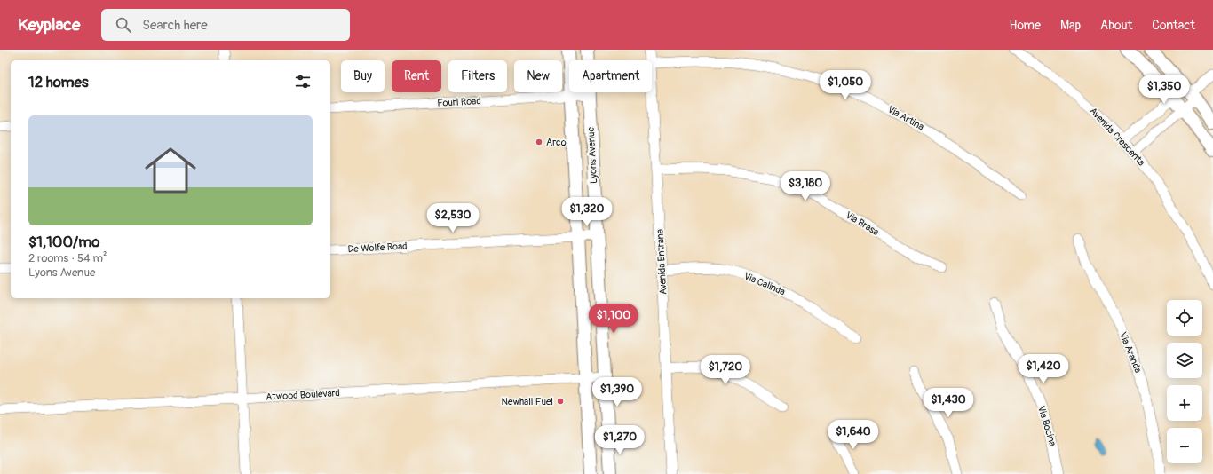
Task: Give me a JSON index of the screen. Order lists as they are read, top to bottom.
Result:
{
  "streets": {
    "main road": ["Lyons Avenue"],
    "street": [
      "Fourl Road",
      "Via Artina",
      "Avenida Crescenta",
      "Via Brasa",
      "De Wolfe Road",
      "Avenida Entrana",
      "Via Calinda",
      "Via Aranda",
      "Atwood Boulevard",
      "Via Bocina"
    ]
  },
  "crossings": [
    ["Fourl Road", "Lyons Avenue"],
    ["Lyons Avenue", "De Wolfe Road"],
    ["Lyons Avenue", "Atwood Boulevard"],
    ["Via Brasa", "Avenida Entrana"],
    ["Avenida Entrana", "Via Calinda"]
  ],
  "places": ["Arco", "Newhall Fuel"],
  "page": {
    "header": "Keyplace",
    "search": "Search here",
    "nav": [
      "Home",
      "Map",
      "About",
      "Contact"
    ],
    "chip": [
      "Buy",
      "Rent",
      "Filters",
      "New",
      "Apartment"
    ],
    "heading": "12 homes",
    "price": [
      "$1,050",
      "$1,350",
      "$3,180",
      "$1,320",
      "$2,530",
      "$1,100",
      "$1,420",
      "$1,720",
      "$1,390",
      "$1,430",
      "$1,640",
      "$1,270"
    ],
    "list": [
      {
        "name": "$1,100/mo",
        "note": "2 rooms · 54 m² · Lyons Avenue"
      }
    ],
    "map_buttons": ["+", "−"]
  }
}
